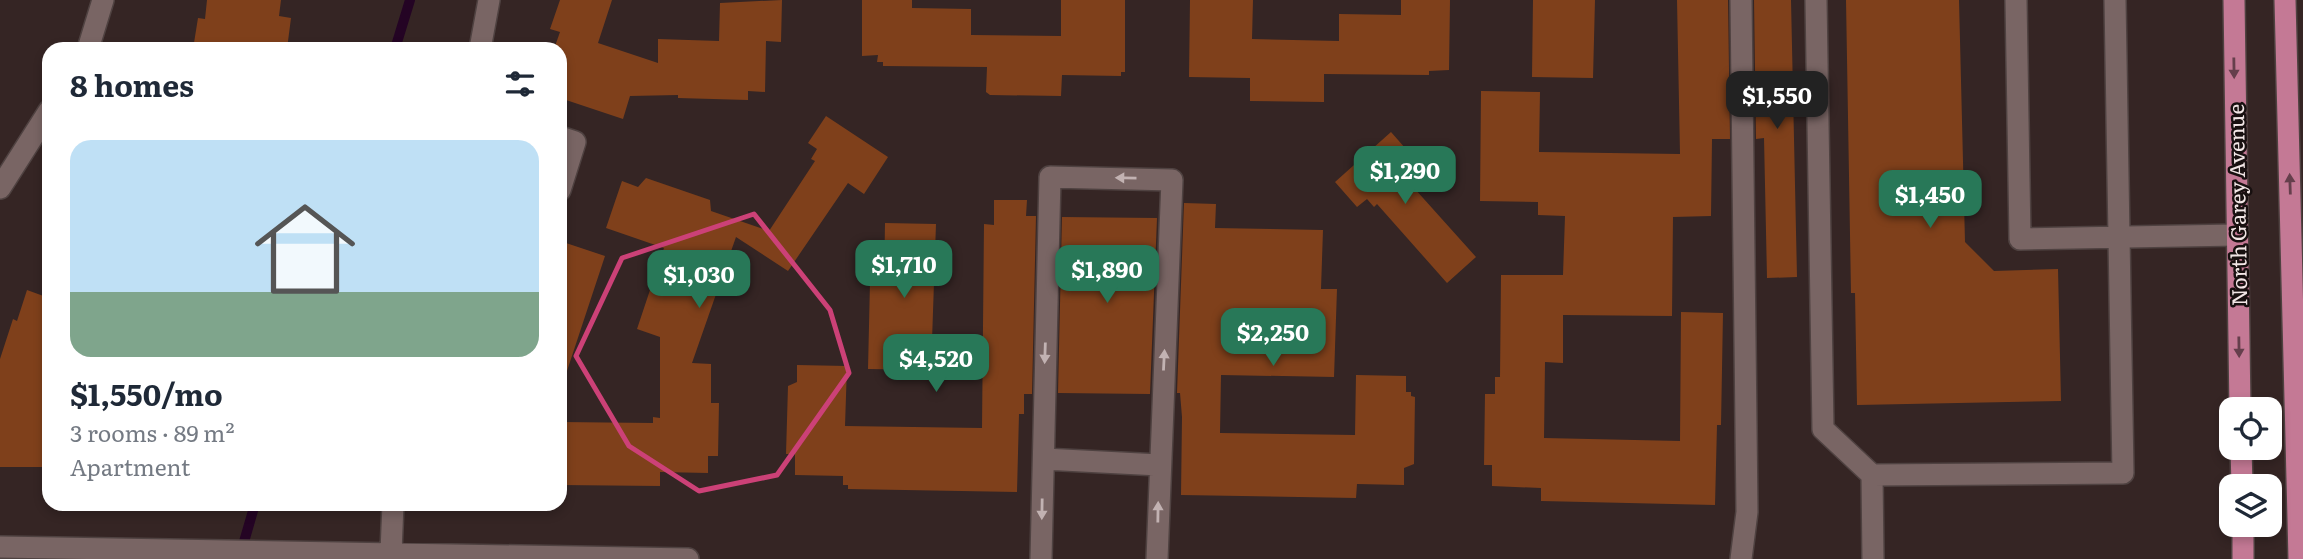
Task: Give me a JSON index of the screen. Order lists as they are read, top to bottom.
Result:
{
  "streets": {
    "main road": ["North Garey Avenue"]
  },
  "page": {
    "heading": "8 homes",
    "price": [
      "$1,550",
      "$1,290",
      "$1,450",
      "$1,710",
      "$1,890",
      "$1,030",
      "$2,250",
      "$4,520"
    ],
    "list": [
      {
        "name": "$1,550/mo",
        "note": "3 rooms · 89 m² · Apartment"
      }
    ]
  }
}
